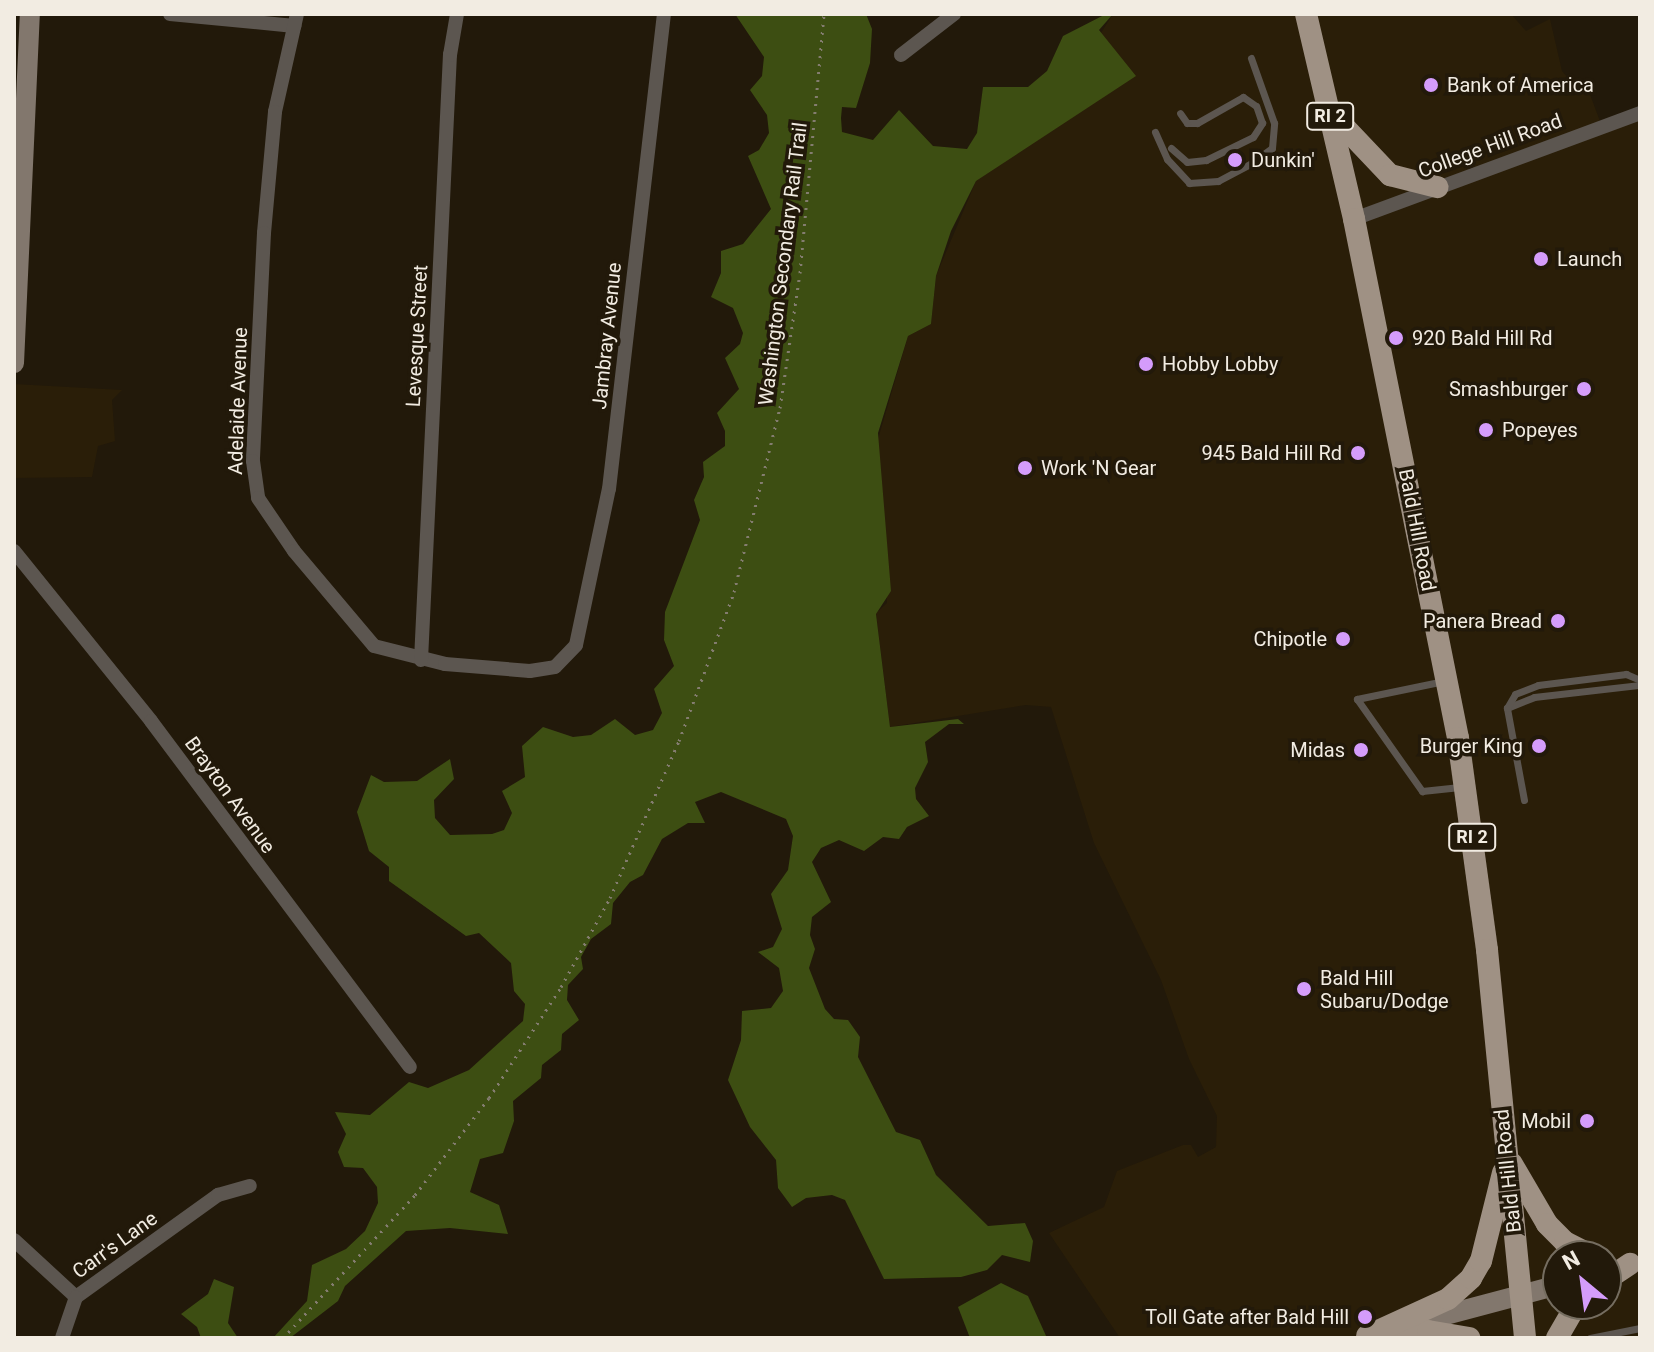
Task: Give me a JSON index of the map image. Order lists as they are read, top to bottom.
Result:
{
  "streets": {
    "main road": ["RI 2", "Bald Hill Road"],
    "street": [
      "College Hill Road",
      "Levesque Street",
      "Jambray Avenue",
      "Adelaide Avenue",
      "Brayton Avenue",
      "Carr's Lane"
    ],
    "path": ["Washington Secondary Rail Trail"]
  },
  "crossings": [
    ["College Hill Road", "Bald Hill Road"],
    ["Levesque Street", "Adelaide Avenue"],
    ["Jambray Avenue", "Adelaide Avenue"]
  ],
  "places": [
    "Bank of America",
    "Dunkin'",
    "Launch",
    "920 Bald Hill Rd",
    "Hobby Lobby",
    "Smashburger",
    "Popeyes",
    "945 Bald Hill Rd",
    "Work 'N Gear",
    "Panera Bread",
    "Chipotle",
    "Burger King",
    "Midas",
    "Bald Hill Subaru/Dodge",
    "Mobil",
    "Toll Gate after Bald Hill"
  ],
  "north": "top left"
}
